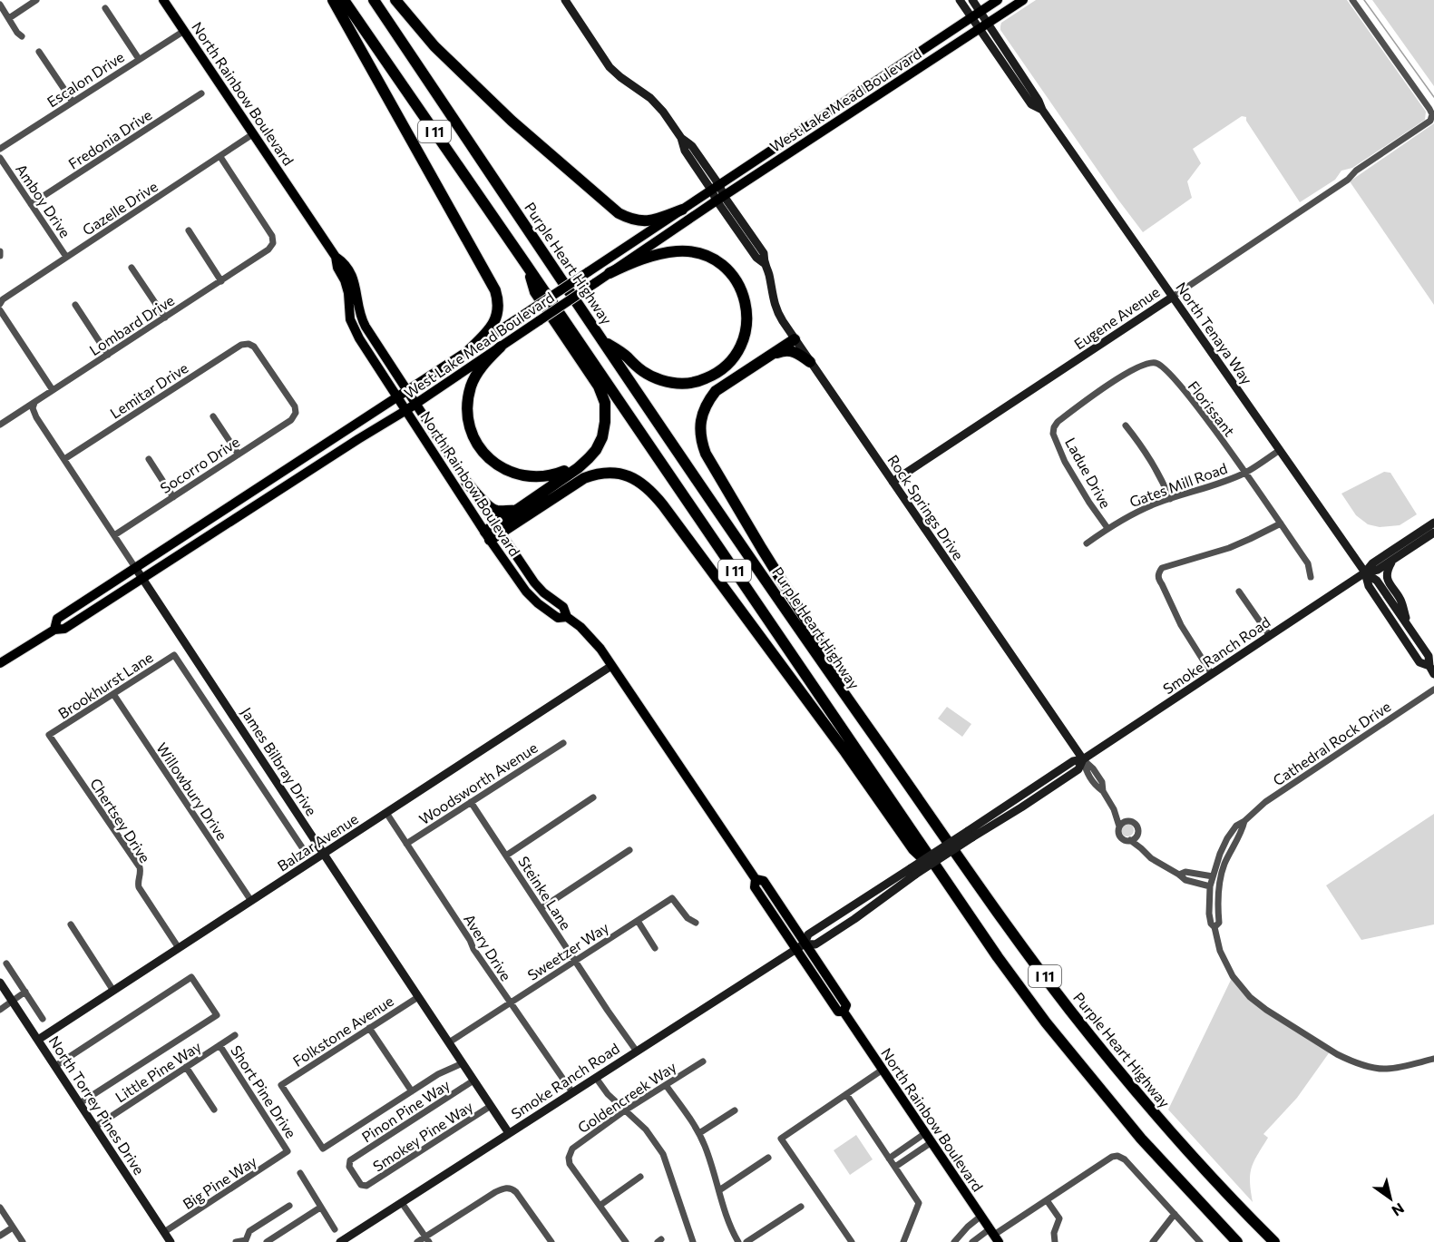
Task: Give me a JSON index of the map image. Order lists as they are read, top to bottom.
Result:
{
  "streets": {
    "highway": ["I 11", "Purple Heart Highway"],
    "main road": [
      "North Rainbow Boulevard",
      "West Lake Mead Boulevard",
      "Eugene Avenue",
      "North Tenaya Way",
      "Rock Springs Drive",
      "Smoke Ranch Road",
      "James Bilbray Drive",
      "Balzar Avenue",
      "North Torrey Pines Drive"
    ],
    "street": [
      "Escalon Drive",
      "Fredonia Drive",
      "Amboy Drive",
      "Gazelle Drive",
      "Lombard Drive",
      "Lemitar Drive",
      "Florissant",
      "Socorro Drive",
      "Ladue Drive",
      "Gates Mill Road",
      "Brookhurst Lane",
      "Cathedral Rock Drive",
      "Woodsworth Avenue",
      "Willowbury Drive",
      "Chertsey Drive",
      "Steinke Lane",
      "Avery Drive",
      "Sweetzer Way",
      "Folkstone Avenue",
      "Little Pine Way",
      "Short Pine Drive",
      "Goldencreek Way",
      "Pinon Pine Way",
      "Smokey Pine Way",
      "Big Pine Way"
    ]
  },
  "crossings": [
    ["Escalon Drive", "North Rainbow Boulevard"],
    ["North Rainbow Boulevard", "West Lake Mead Boulevard"],
    ["North Rainbow Boulevard", "Gazelle Drive"],
    ["North Rainbow Boulevard", "Smoke Ranch Road"],
    ["North Rainbow Boulevard", "Balzar Avenue"],
    ["West Lake Mead Boulevard", "North Tenaya Way"],
    ["West Lake Mead Boulevard", "Rock Springs Drive"],
    ["West Lake Mead Boulevard", "James Bilbray Drive"],
    ["Fredonia Drive", "Amboy Drive"],
    ["Amboy Drive", "Gazelle Drive"],
    ["Gazelle Drive", "Lombard Drive"],
    ["Eugene Avenue", "North Tenaya Way"],
    ["Eugene Avenue", "Rock Springs Drive"],
    ["Lombard Drive", "James Bilbray Drive"],
    ["North Tenaya Way", "Gates Mill Road"],
    ["North Tenaya Way", "Smoke Ranch Road"],
    ["Lemitar Drive", "Socorro Drive"],
    ["Lemitar Drive", "James Bilbray Drive"],
    ["Florissant", "Ladue Drive"],
    ["Florissant", "Gates Mill Road"],
    ["Socorro Drive", "James Bilbray Drive"],
    ["Ladue Drive", "Gates Mill Road"],
    ["Rock Springs Drive", "Smoke Ranch Road"],
    ["Rock Springs Drive", "Cathedral Rock Drive"],
    ["Smoke Ranch Road", "James Bilbray Drive"],
    ["Smoke Ranch Road", "Steinke Lane"],
    ["Smoke Ranch Road", "Avery Drive"],
    ["Brookhurst Lane", "Willowbury Drive"],
    ["Brookhurst Lane", "Chertsey Drive"],
    ["James Bilbray Drive", "Balzar Avenue"],
    ["James Bilbray Drive", "Sweetzer Way"],
    ["James Bilbray Drive", "Folkstone Avenue"],
    ["James Bilbray Drive", "Pinon Pine Way"],
    ["James Bilbray Drive", "Smokey Pine Way"],
    ["Woodsworth Avenue", "Steinke Lane"],
    ["Woodsworth Avenue", "Avery Drive"],
    ["Willowbury Drive", "Balzar Avenue"],
    ["Chertsey Drive", "Balzar Avenue"],
    ["Balzar Avenue", "Avery Drive"],
    ["Balzar Avenue", "North Torrey Pines Drive"],
    ["Steinke Lane", "Sweetzer Way"],
    ["Avery Drive", "Sweetzer Way"],
    ["Little Pine Way", "Short Pine Drive"],
    ["Little Pine Way", "North Torrey Pines Drive"],
    ["Short Pine Drive", "Big Pine Way"],
    ["North Torrey Pines Drive", "Big Pine Way"],
    ["Pinon Pine Way", "Smokey Pine Way"]
  ],
  "north": "bottom right"
}
